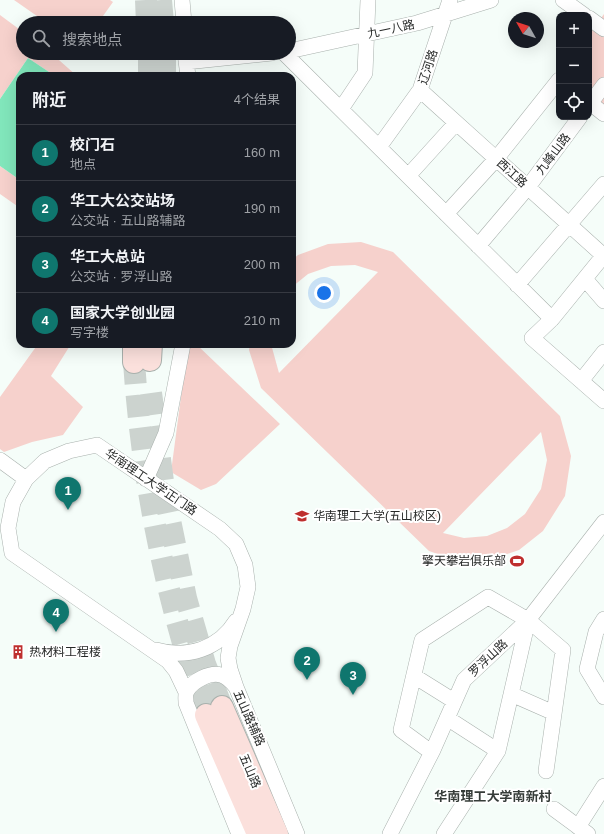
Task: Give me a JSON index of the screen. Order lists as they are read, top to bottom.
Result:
{
  "streets": {
    "main road": ["五山路"],
    "street": [
      "九一八路",
      "辽河路",
      "九峰山路",
      "西江路",
      "华南理工大学正门路",
      "罗浮山路",
      "五山路辅路"
    ]
  },
  "crossings": [
    ["九一八路", "辽河路"],
    ["辽河路", "西江路"],
    ["九峰山路", "西江路"],
    ["华南理工大学正门路", "五山路辅路"]
  ],
  "districts": ["华南理工大学南新村"],
  "places": {
    "school or university": ["华南理工大学(五山校区)"],
    "sports": ["擎天攀岩俱乐部"],
    "building": ["热材料工程楼"]
  },
  "north": "top left",
  "page": {
    "map_buttons": ["+", "−"],
    "search": "搜索地点",
    "heading": ["附近", "4个结果"],
    "list": [
      {
        "mark": "1",
        "name": "校门石",
        "note": "地点",
        "value": "160 m"
      },
      {
        "mark": "2",
        "name": "华工大公交站场",
        "note": "公交站 · 五山路辅路",
        "value": "190 m"
      },
      {
        "mark": "3",
        "name": "华工大总站",
        "note": "公交站 · 罗浮山路",
        "value": "200 m"
      },
      {
        "mark": "4",
        "name": "国家大学创业园",
        "note": "写字楼",
        "value": "210 m"
      }
    ],
    "pins": [
      "1",
      "4",
      "2",
      "3"
    ]
  }
}
